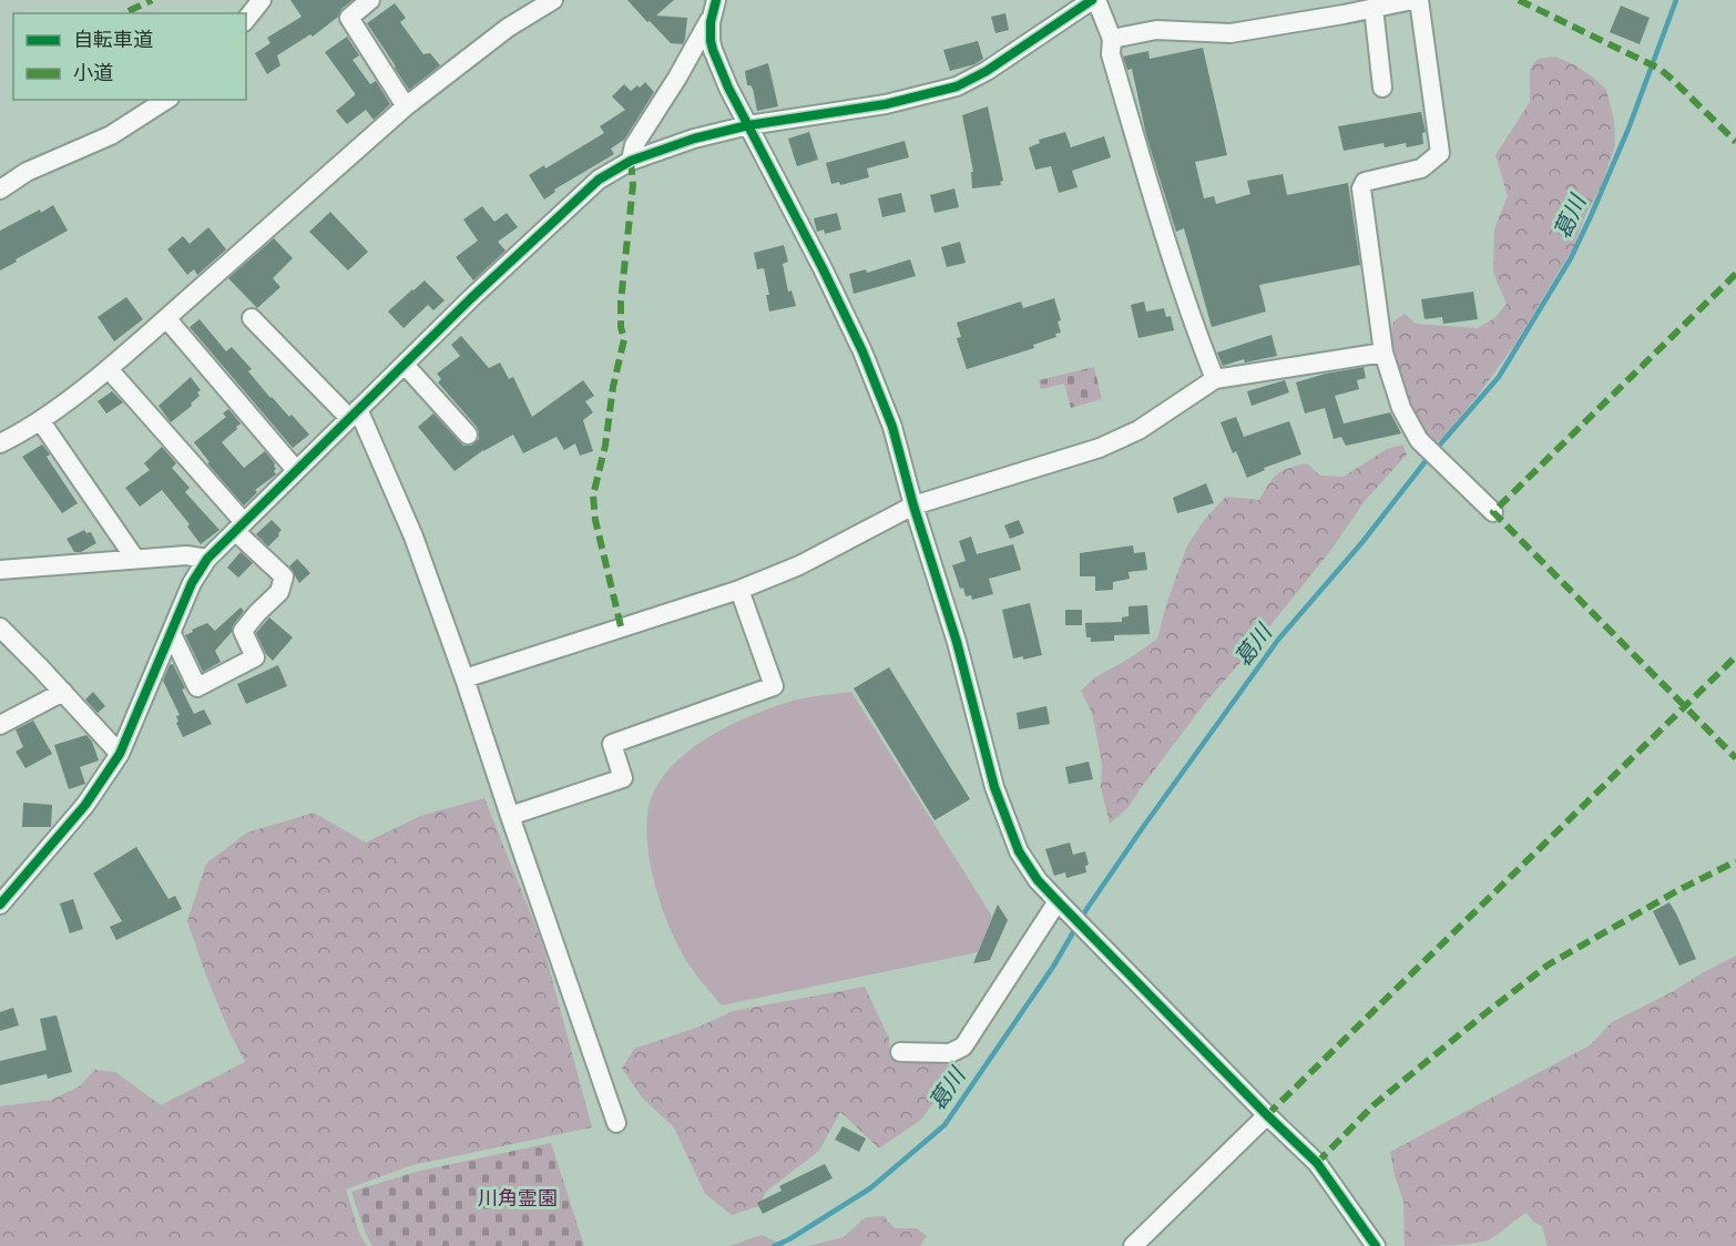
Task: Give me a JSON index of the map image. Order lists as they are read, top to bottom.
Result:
{
  "water": ["葛川"],
  "parks": ["川角霊園"],
  "legend": ["自転車道", "小道"]
}
